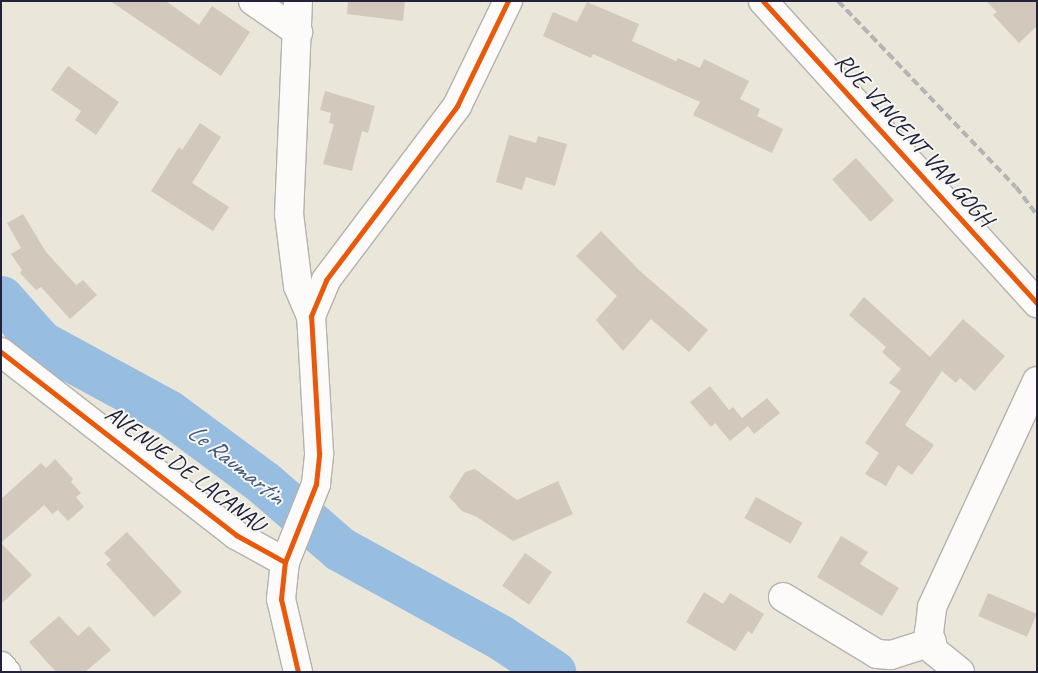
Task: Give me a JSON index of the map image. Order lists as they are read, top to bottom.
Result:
{
  "streets": {
    "street": ["RUE VINCENT VAN GOGH", "AVENUE DE LACANAU"]
  },
  "water": ["Le Raumartin"]
}
